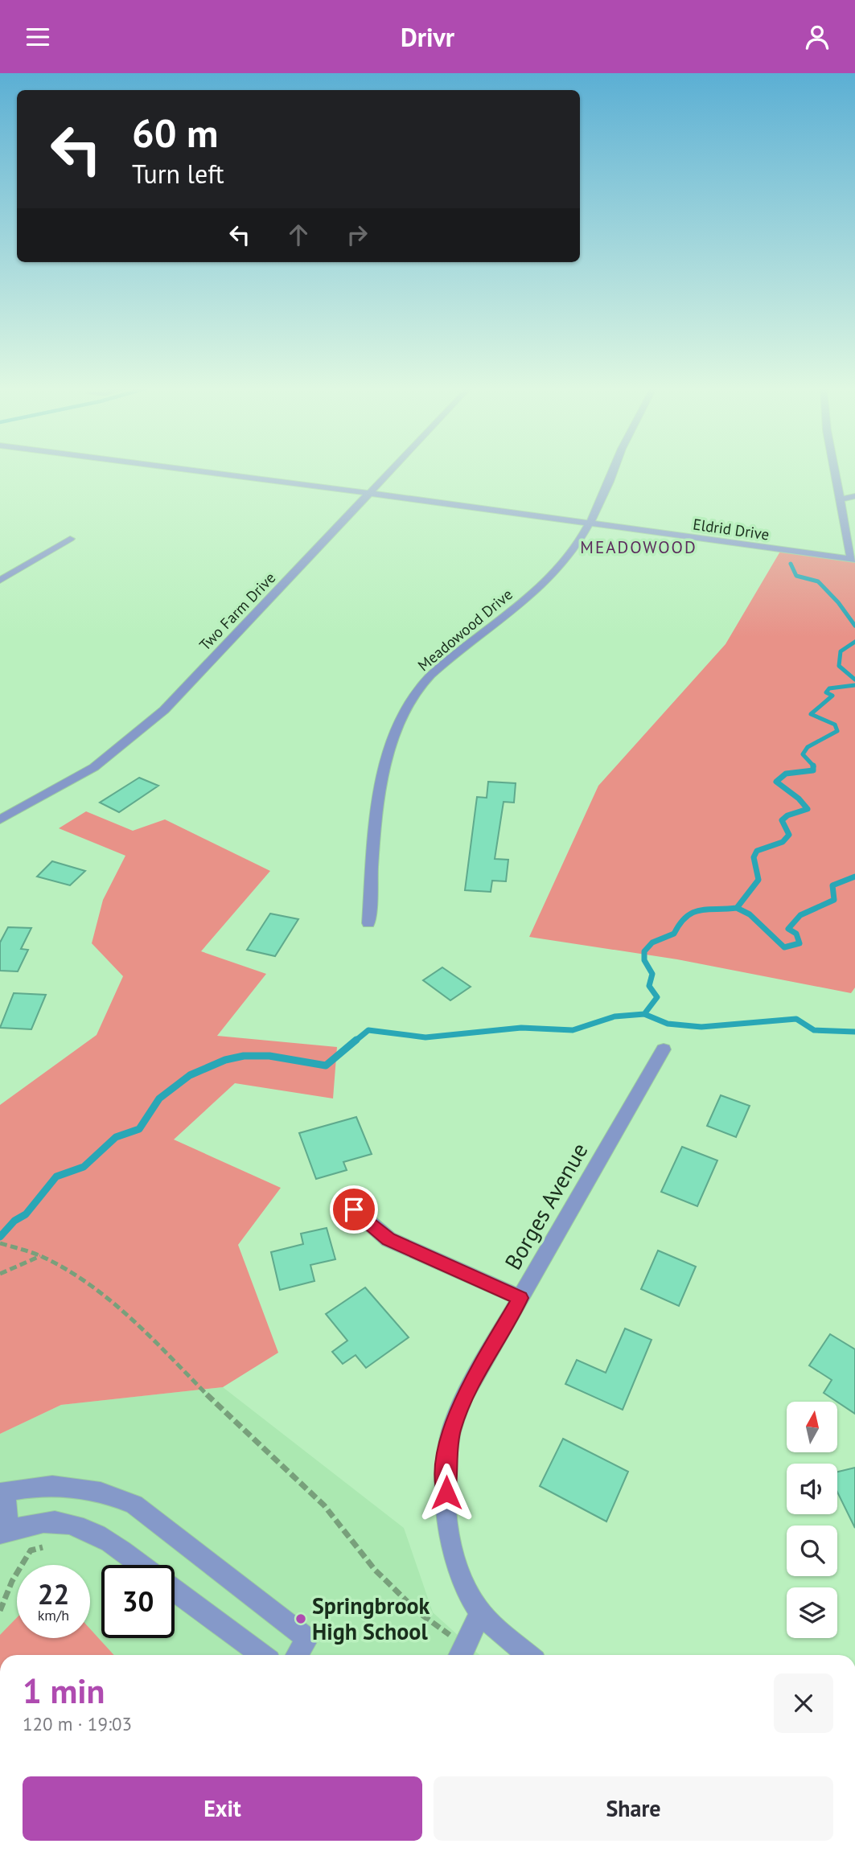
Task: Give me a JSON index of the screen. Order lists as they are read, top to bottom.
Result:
{
  "streets": {
    "street": [
      "Eldrid Drive",
      "Two Farm Drive",
      "Meadowood Drive",
      "Borges Avenue"
    ]
  },
  "crossings": [
    ["Eldrid Drive", "Two Farm Drive"],
    ["Eldrid Drive", "Meadowood Drive"]
  ],
  "districts": ["MEADOWOOD"],
  "places": ["Springbrook High School"],
  "north": "top",
  "page": {
    "header": "Drivr",
    "turn": ["60 m", "Turn left"],
    "speed": "22 km/h",
    "limit": "30",
    "heading": ["1 min", "120 m · 19:03"],
    "buttons": ["Exit", "Share"]
  }
}
